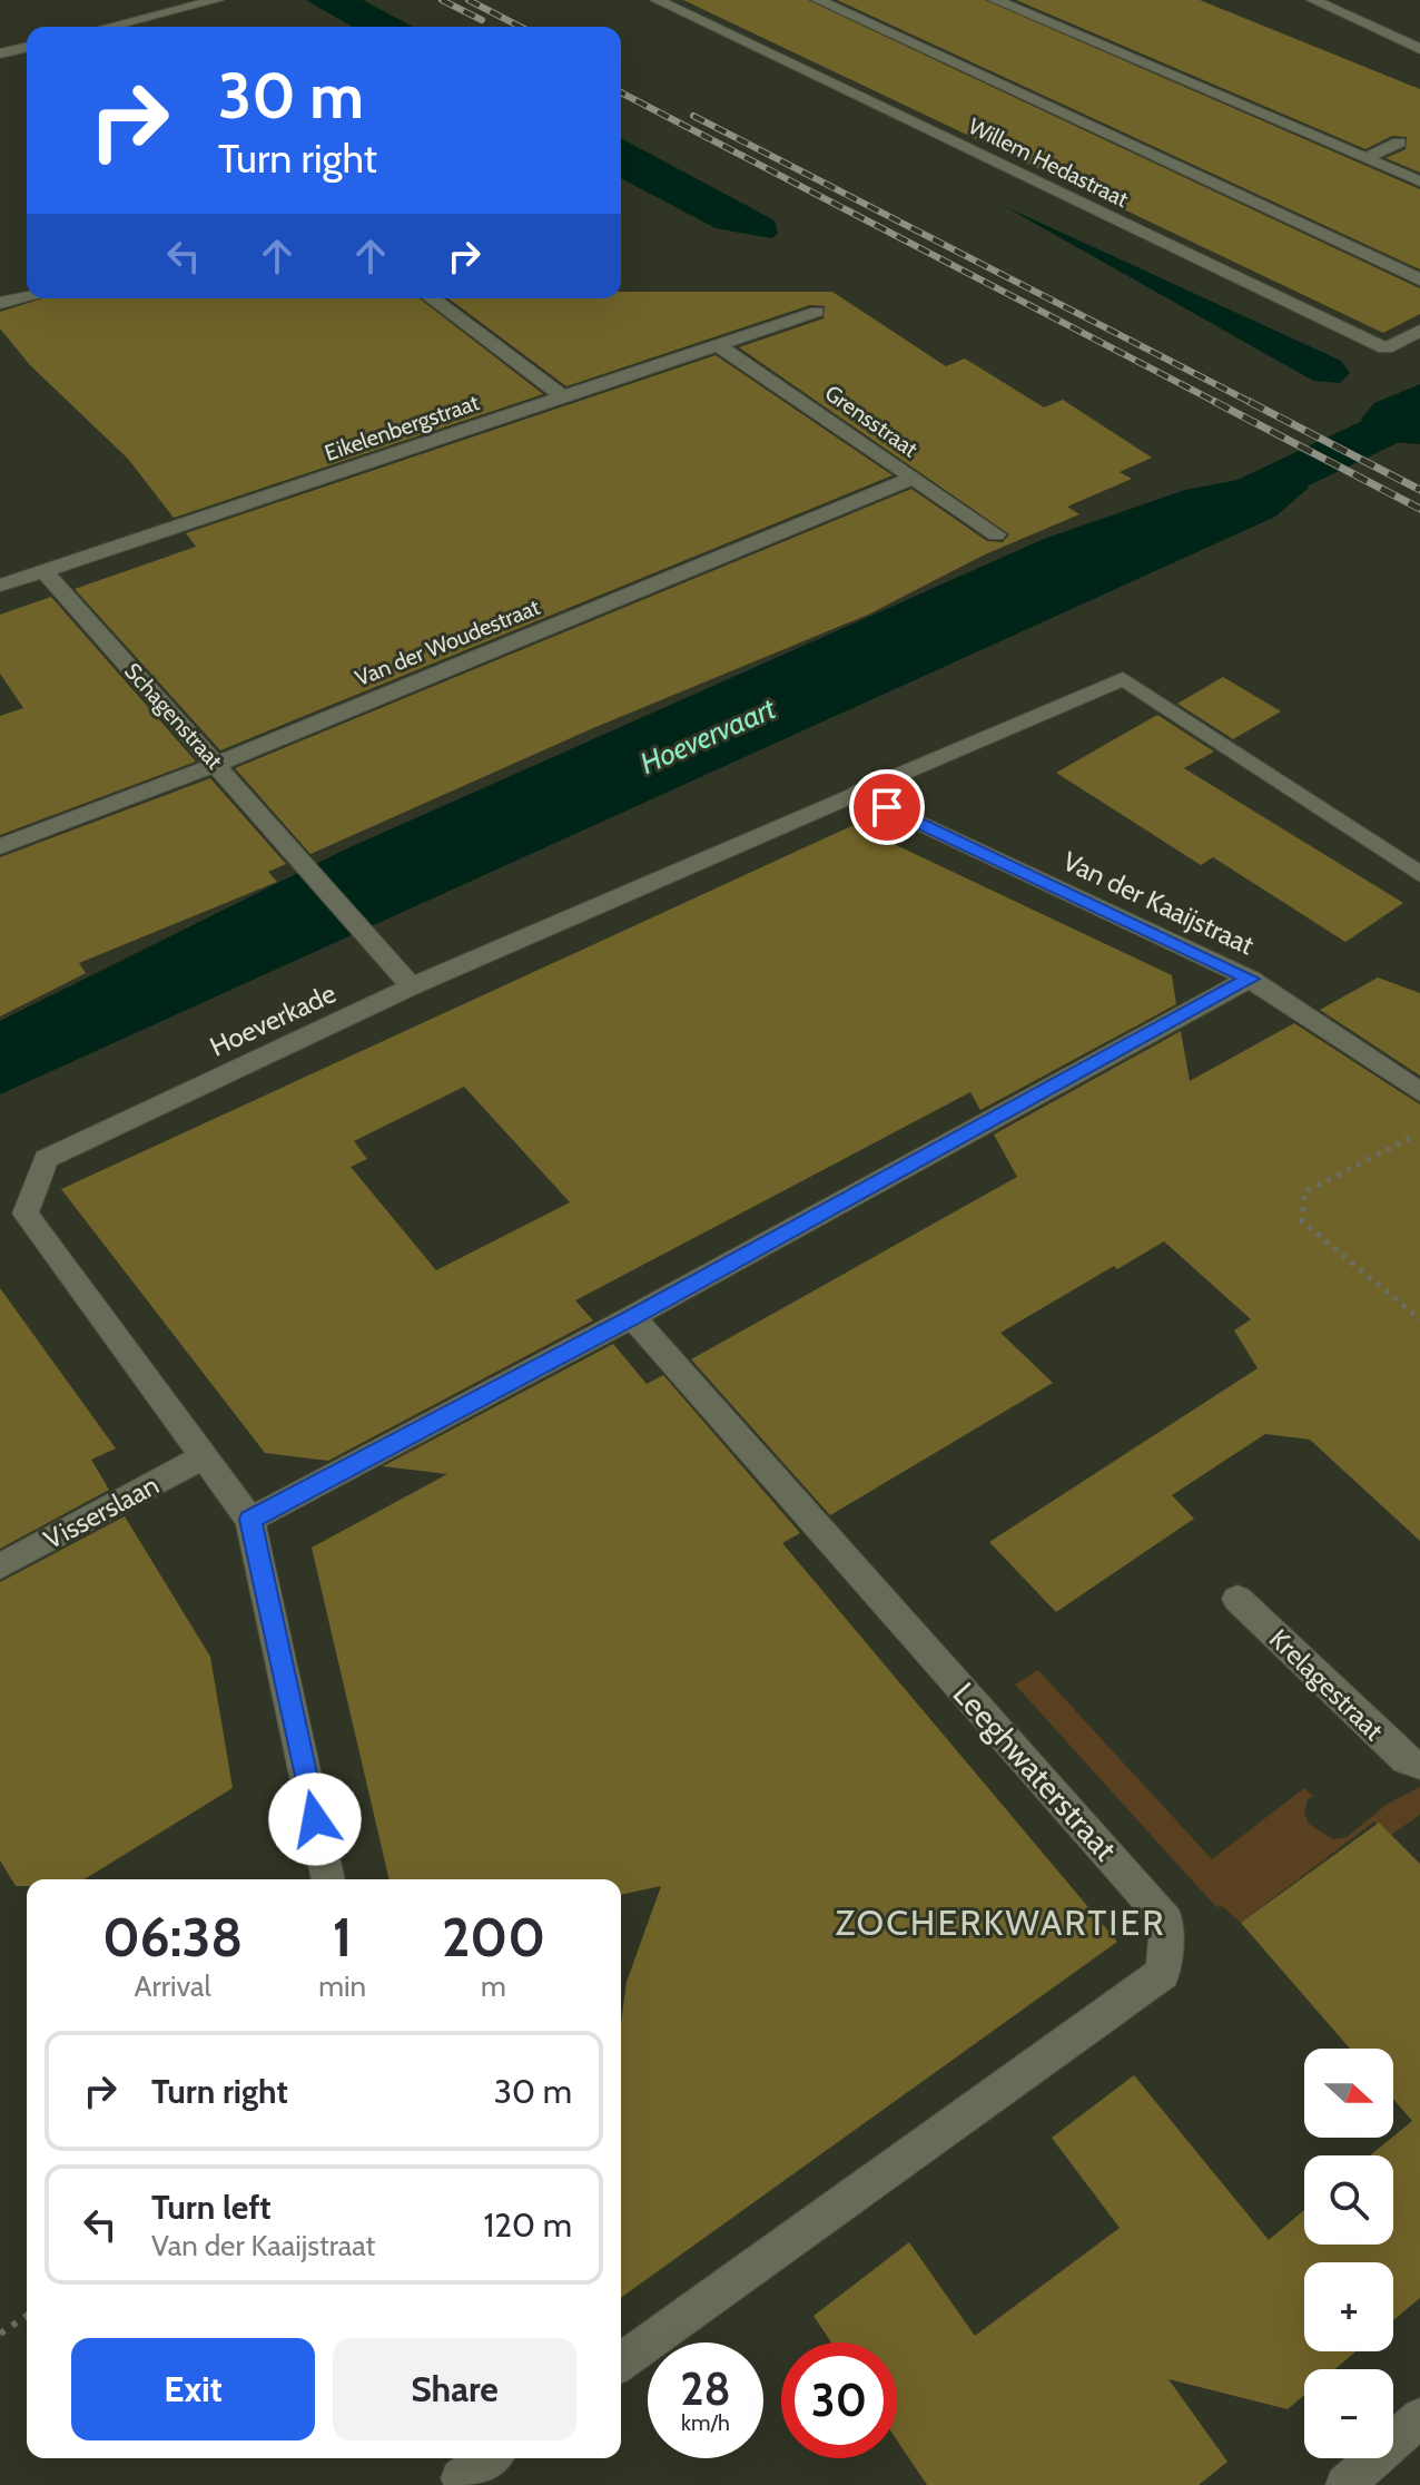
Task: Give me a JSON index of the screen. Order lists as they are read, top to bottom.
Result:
{
  "streets": {
    "street": [
      "Willem Hedastraat",
      "Grensstraat",
      "Eikelenbergstraat",
      "Van der Woudestraat",
      "Schagenstraat",
      "Van der Kaaijstraat",
      "Hoeverkade",
      "Visserslaan",
      "Krelagestraat",
      "Leeghwaterstraat"
    ]
  },
  "crossings": [
    ["Grensstraat", "Eikelenbergstraat"],
    ["Grensstraat", "Van der Woudestraat"],
    ["Eikelenbergstraat", "Schagenstraat"],
    ["Van der Woudestraat", "Schagenstraat"],
    ["Schagenstraat", "Hoeverkade"],
    ["Van der Kaaijstraat", "Hoeverkade"],
    ["Hoeverkade", "Visserslaan"]
  ],
  "districts": ["ZOCHERKWARTIER"],
  "water": ["Hoevervaart"],
  "north": "right",
  "page": {
    "turn": ["30 m", "Turn right"],
    "eta": [
      "06:38",
      "Arrival",
      "1",
      "min",
      "200",
      "m"
    ],
    "list": [
      {
        "name": "Turn right",
        "value": "30 m"
      },
      {
        "name": "Turn left",
        "note": "Van der Kaaijstraat",
        "value": "120 m"
      }
    ],
    "map_buttons": ["+", "−"],
    "buttons": ["Exit", "Share"],
    "speed": "28 km/h",
    "limit": "30"
  }
}
